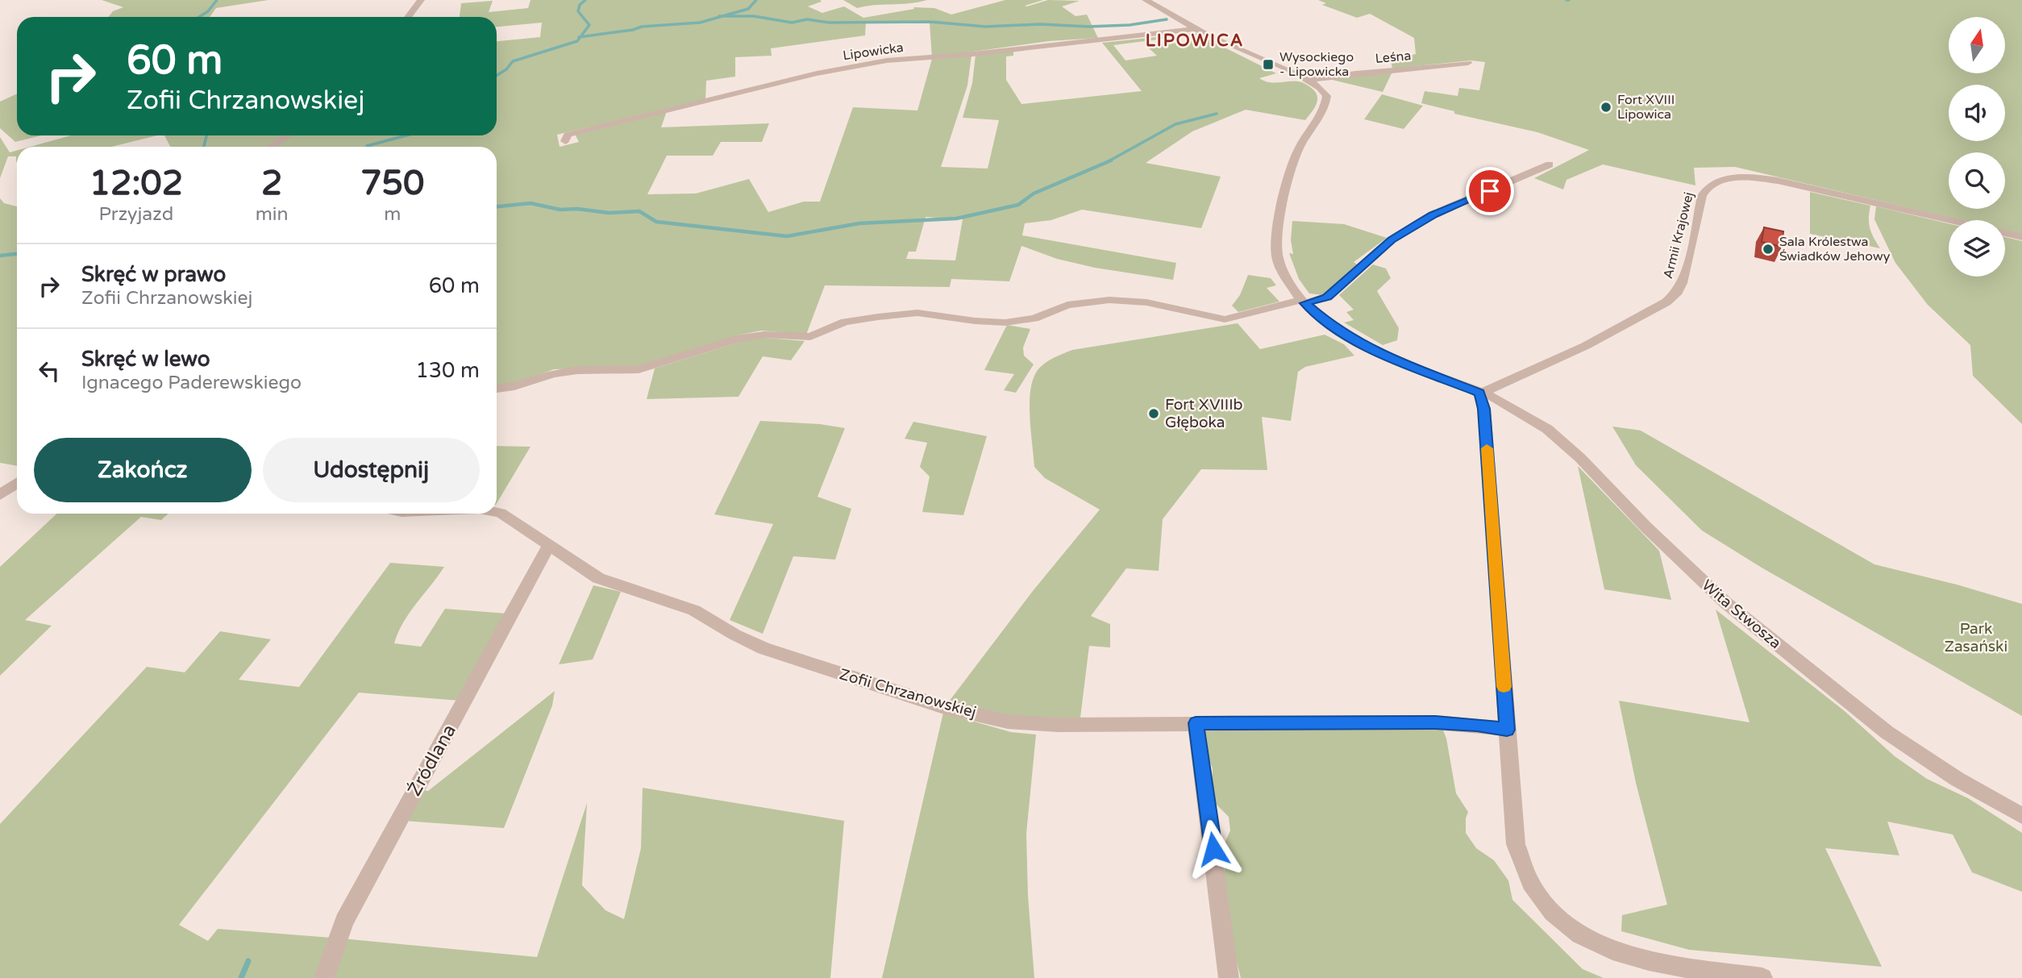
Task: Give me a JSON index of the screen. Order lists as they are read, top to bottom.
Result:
{
  "streets": {
    "street": [
      "Lipowicka",
      "Leśna",
      "Armii Krajowej",
      "Wita Stwosza",
      "Zofii Chrzanowskiej",
      "Źródlana"
    ]
  },
  "crossings": [
    ["Leśna", "Wita Stwosza"],
    ["Armii Krajowej", "Wita Stwosza"],
    ["Zofii Chrzanowskiej", "Źródlana"]
  ],
  "districts": ["LIPOWICA"],
  "parks": ["Park Zasański"],
  "places": {
    "transit": ["Wysockiego - Lipowicka"],
    "other": ["Fort XVIII Lipowica", "Sala Królestwa Świadków Jehowy", "Fort XVIIIb Głęboka"]
  },
  "north": "top",
  "page": {
    "turn": ["60 m", "Zofii Chrzanowskiej"],
    "eta": [
      "12:02",
      "Przyjazd",
      "2",
      "min",
      "750",
      "m"
    ],
    "list": [
      {
        "name": "Skręć w prawo",
        "note": "Zofii Chrzanowskiej",
        "value": "60 m"
      },
      {
        "name": "Skręć w lewo",
        "note": "Ignacego Paderewskiego",
        "value": "130 m"
      }
    ],
    "buttons": ["Zakończ", "Udostępnij"]
  }
}
